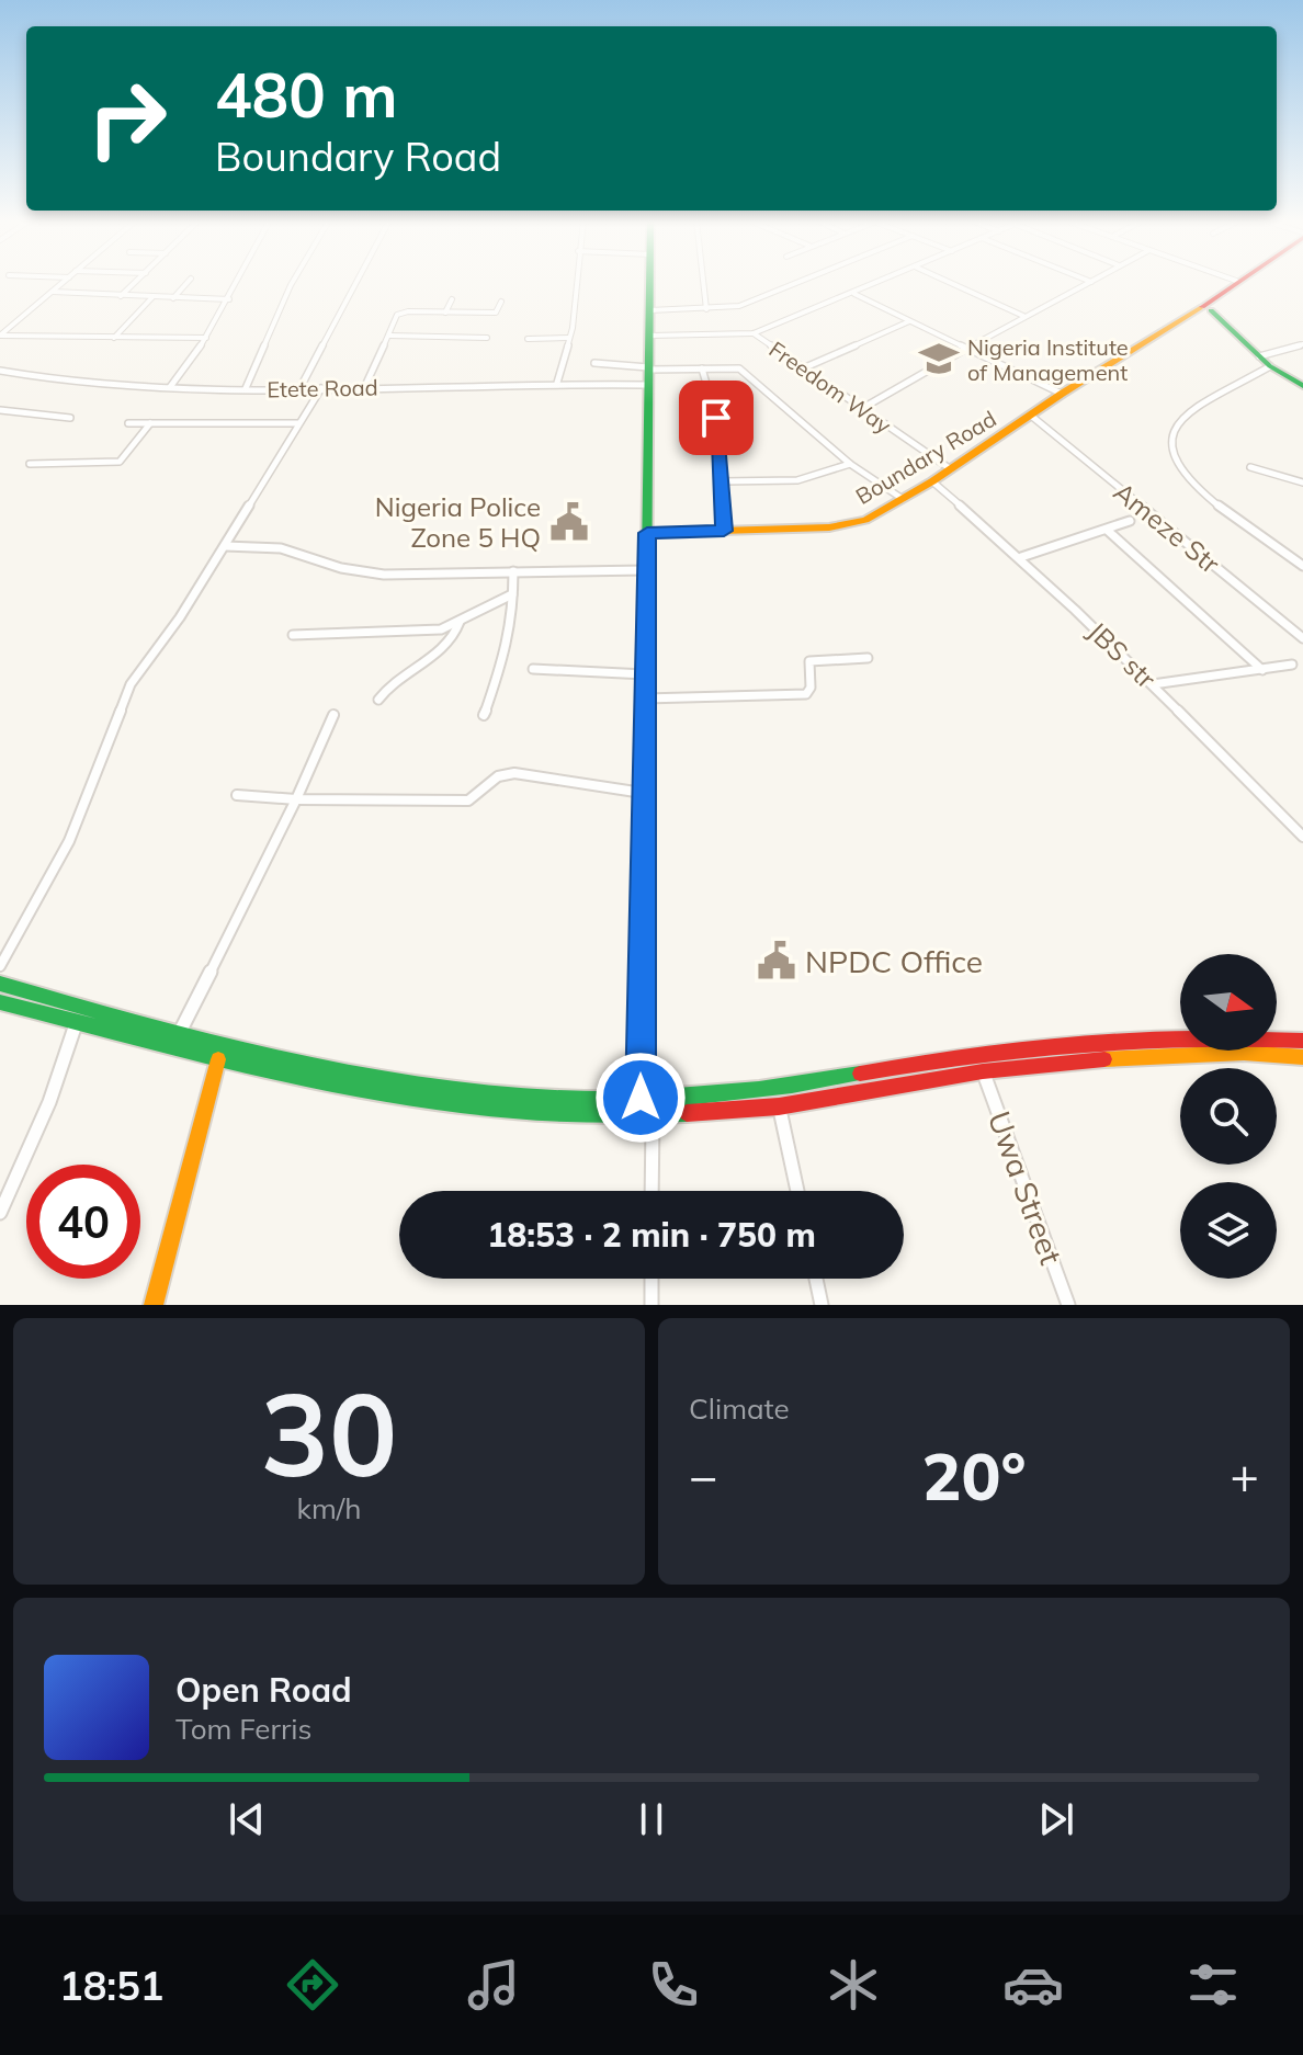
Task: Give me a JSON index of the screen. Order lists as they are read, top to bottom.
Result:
{
  "streets": {
    "main road": ["Boundary Road"],
    "street": [
      "Freedom Way",
      "Etete Road",
      "Ameze Str",
      "JBS str",
      "Uwa Street"
    ]
  },
  "crossings": [
    ["Freedom Way", "Boundary Road"],
    ["Boundary Road", "Ameze Str"],
    ["Boundary Road", "JBS str"]
  ],
  "places": {
    "school or university": ["Nigeria Institute of Management"],
    "public building": ["Nigeria Police Zone 5 HQ", "NPDC Office"]
  },
  "north": "right",
  "page": {
    "turn": ["480 m", "Boundary Road"],
    "limit": "40",
    "trip": "18:53 · 2 min · 750 m",
    "tile": [
      ["30", "km/h"],
      "Climate"
    ],
    "heat": ["−", "20°", "+"],
    "song": ["Open Road", "Tom Ferris"],
    "tabs": "18:51"
  }
}
